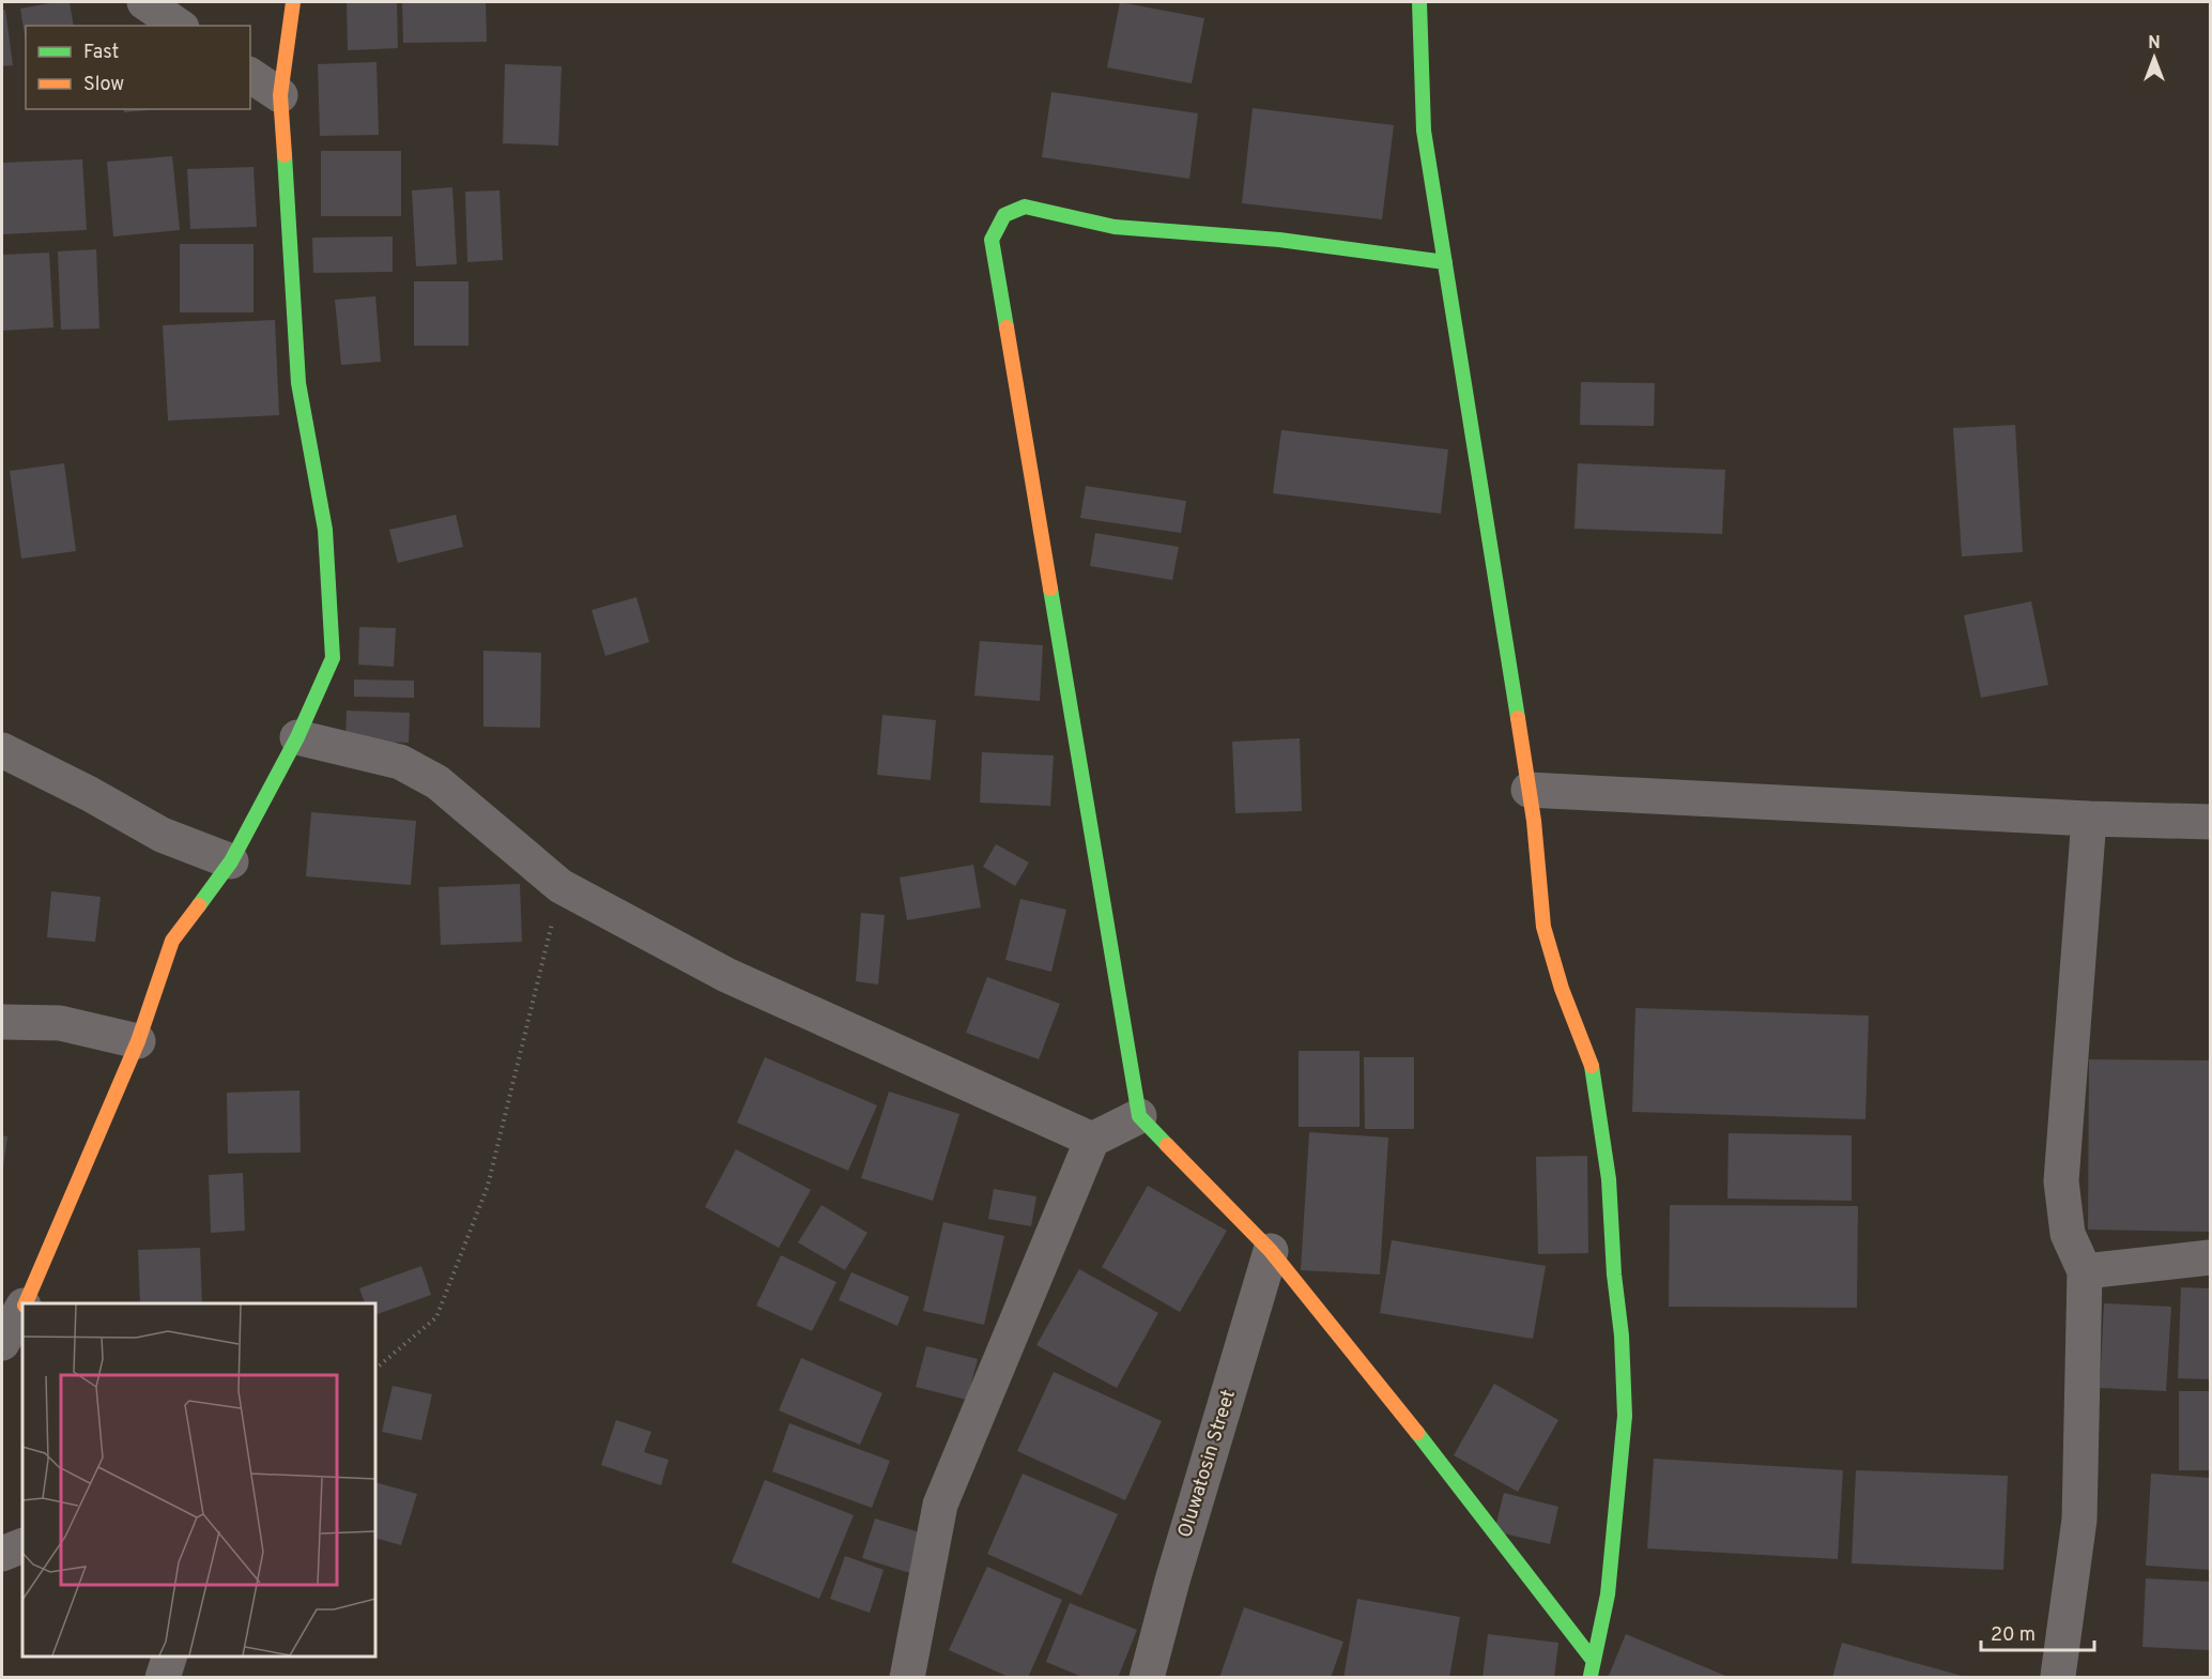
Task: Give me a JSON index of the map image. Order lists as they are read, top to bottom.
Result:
{
  "streets": {
    "street": ["Oluwatosin Street"]
  },
  "legend": ["Fast", "Slow"],
  "scale_bar": "20 m",
  "north": "top"
}
